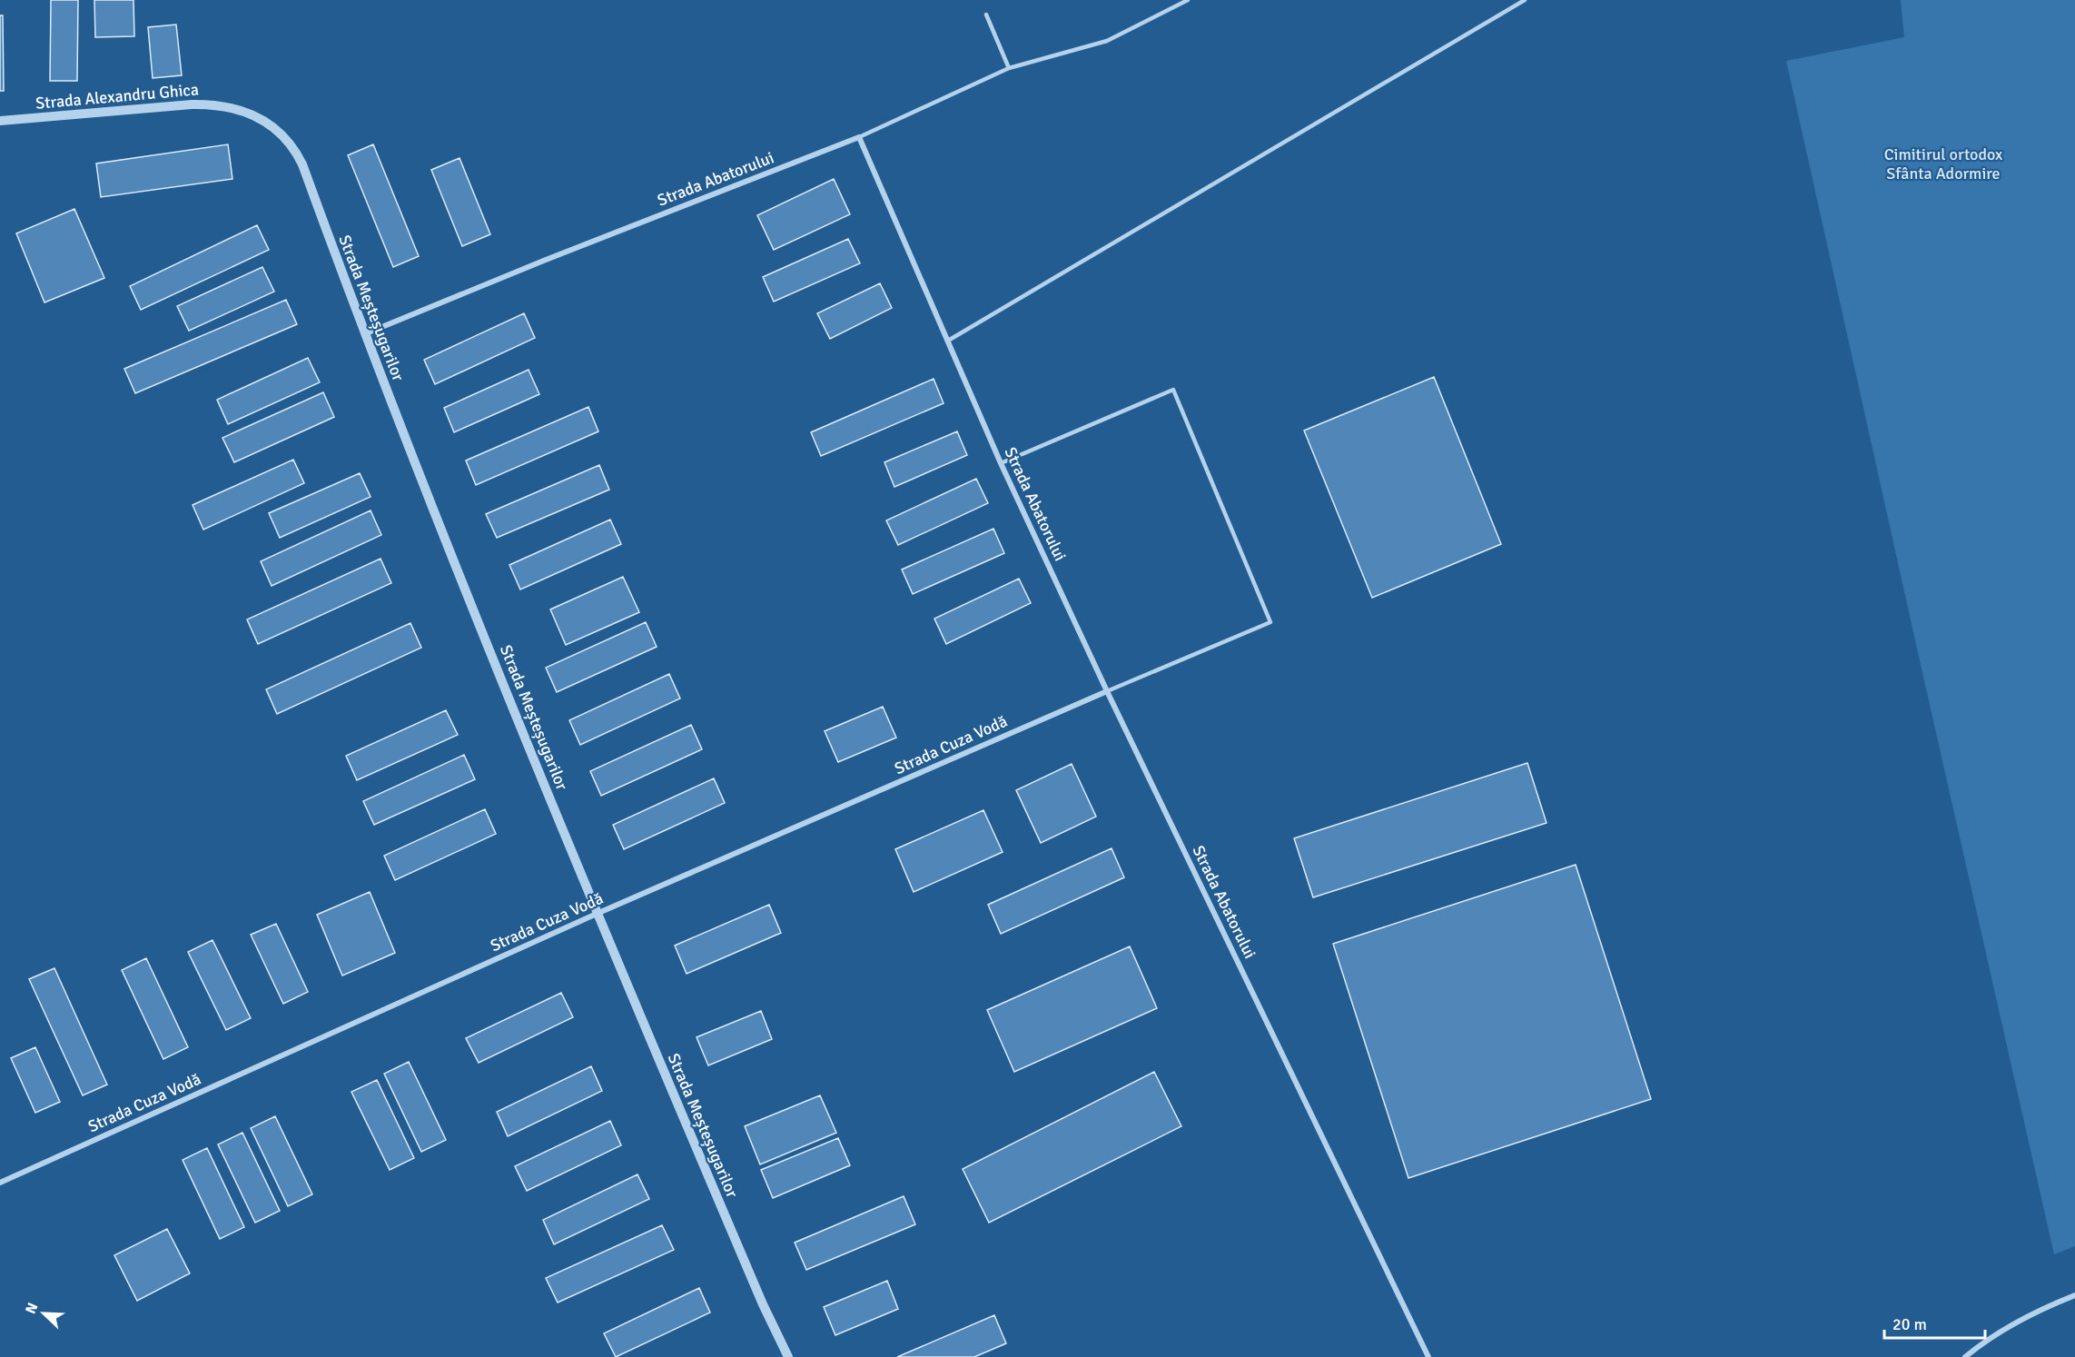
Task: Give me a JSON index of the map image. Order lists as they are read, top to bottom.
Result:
{
  "streets": {
    "street": [
      "Strada Alexandru Ghica",
      "Strada Abatorului",
      "Strada Meșteșugarilor",
      "Strada Cuza Vodă"
    ]
  },
  "crossings": [
    ["Strada Alexandru Ghica", "Strada Meșteșugarilor"],
    ["Strada Abatorului", "Strada Meșteșugarilor"],
    ["Strada Abatorului", "Strada Cuza Vodă"],
    ["Strada Meșteșugarilor", "Strada Cuza Vodă"]
  ],
  "parks": ["Cimitirul ortodox Sfânta Adormire"],
  "scale_bar": "20 m",
  "north": "top left"
}
